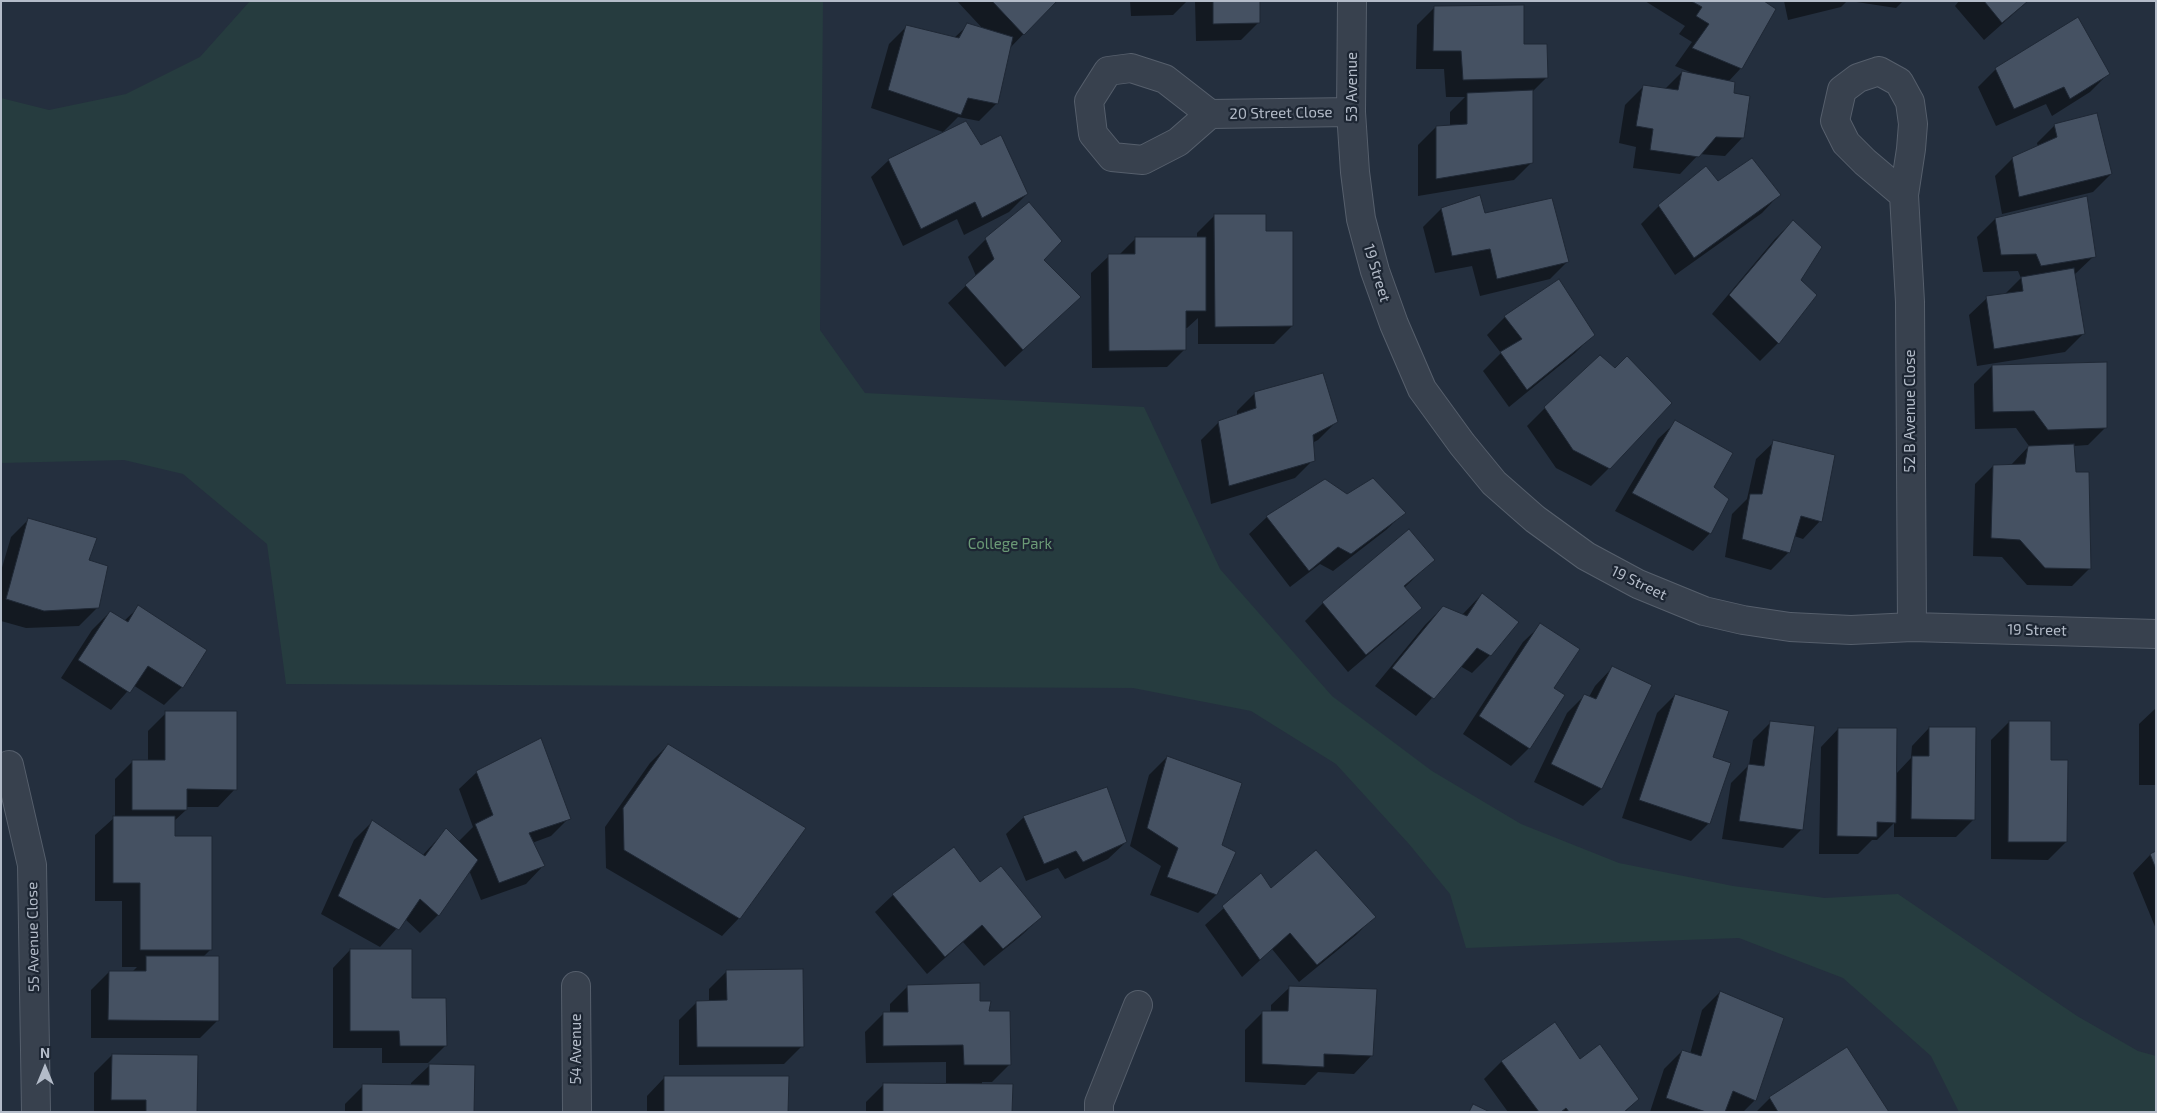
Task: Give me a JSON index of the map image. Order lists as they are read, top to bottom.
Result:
{
  "streets": {
    "street": [
      "53 Avenue",
      "20 Street Close",
      "19 Street",
      "52 B Avenue Close",
      "55 Avenue Close",
      "54 Avenue"
    ]
  },
  "crossings": [
    ["53 Avenue", "20 Street Close"],
    ["53 Avenue", "19 Street"],
    ["19 Street", "52 B Avenue Close"]
  ],
  "parks": ["College Park"],
  "north": "top"
}
